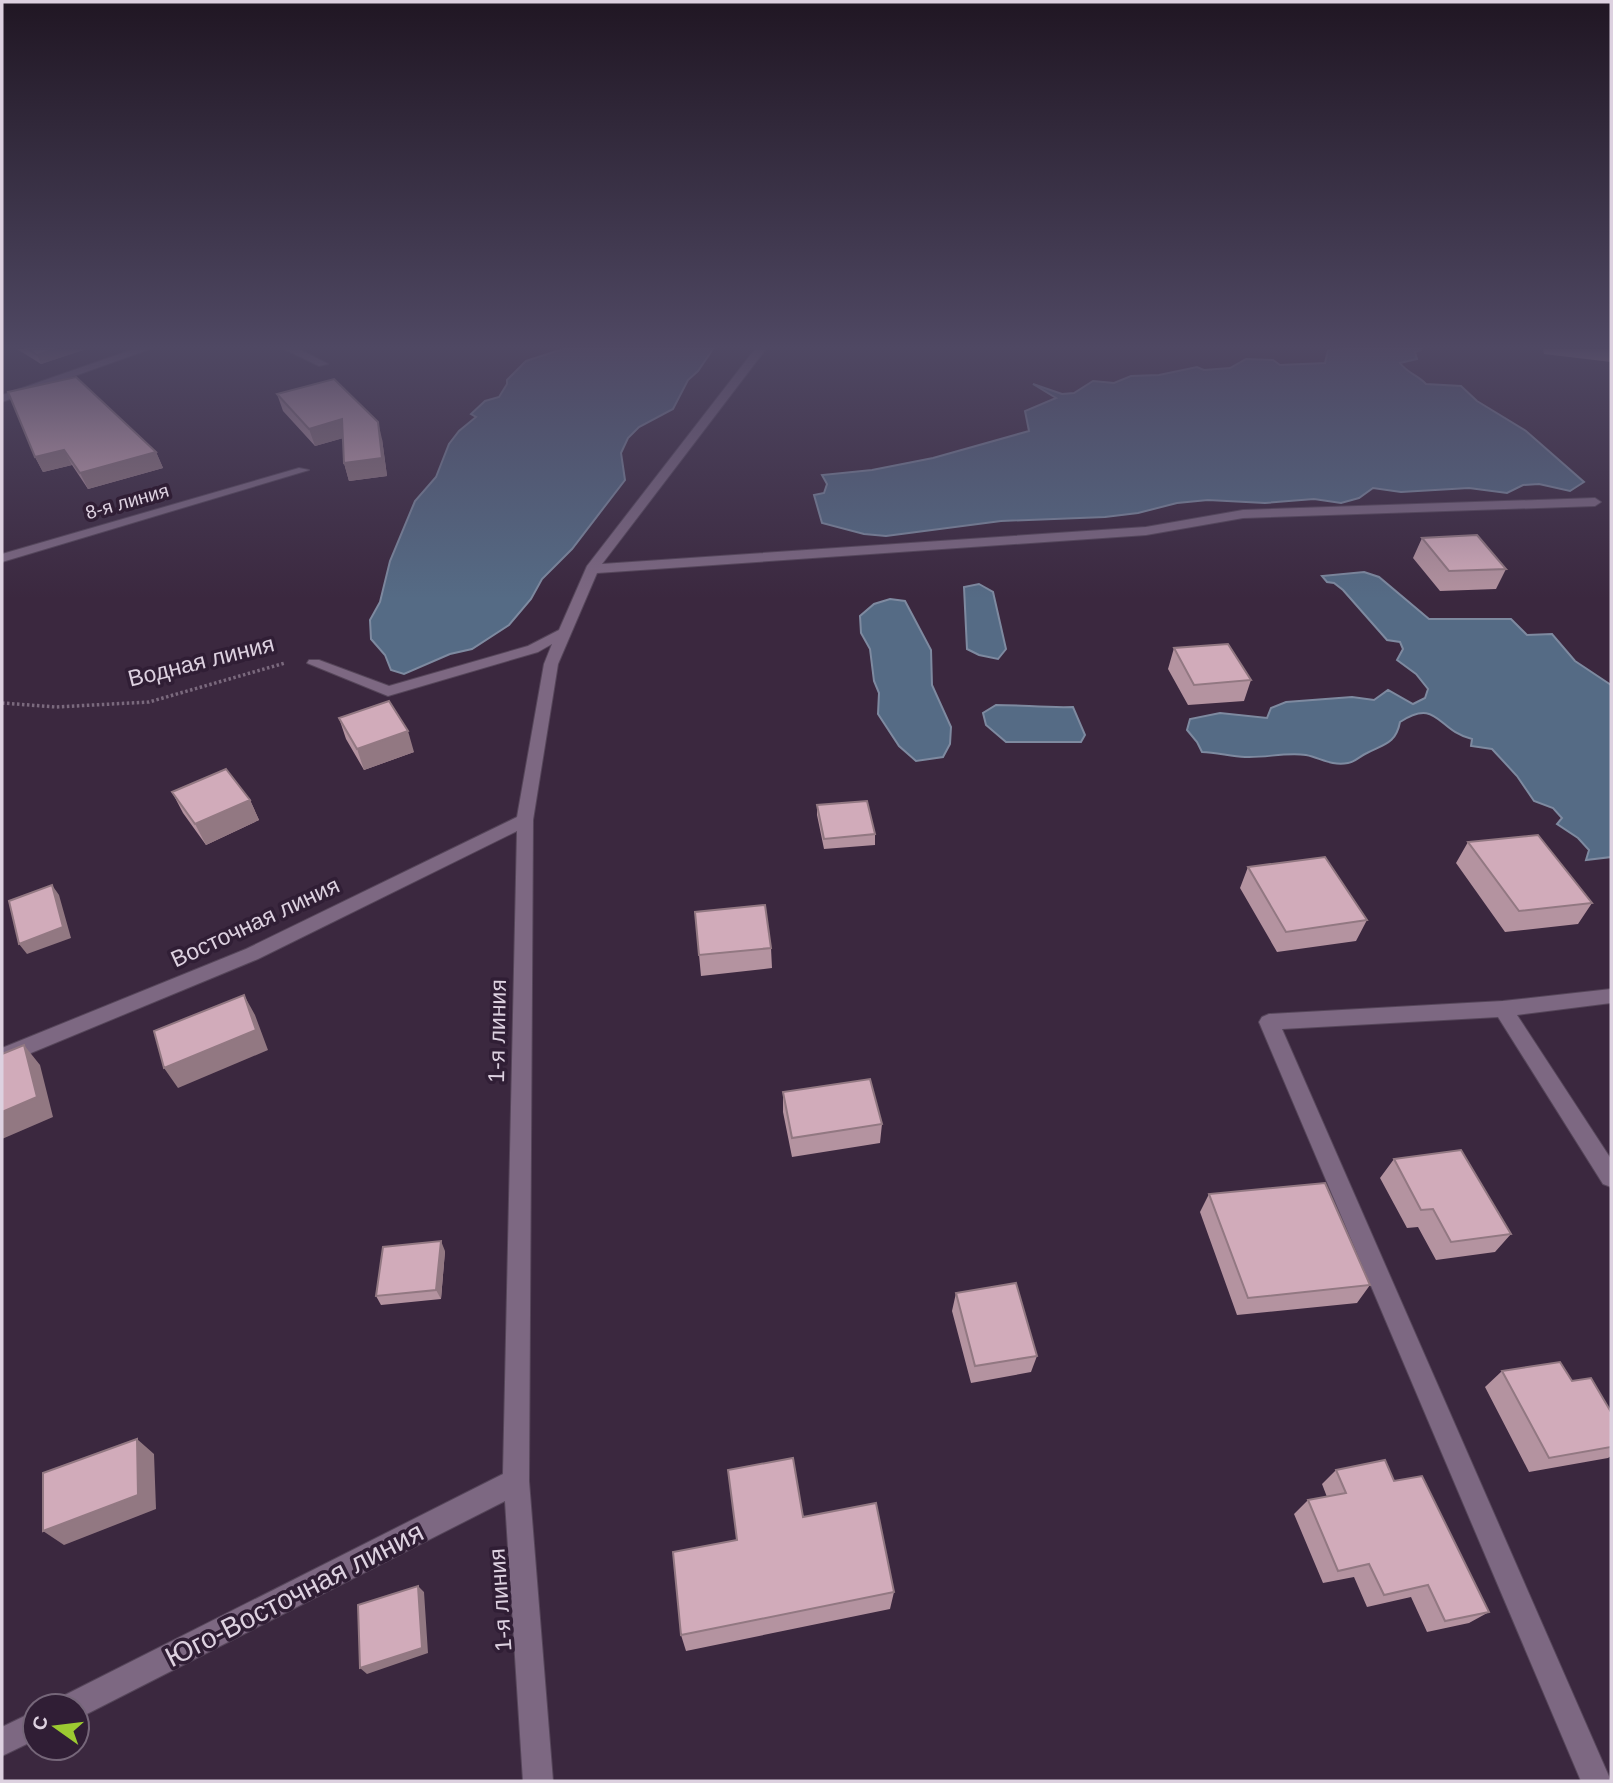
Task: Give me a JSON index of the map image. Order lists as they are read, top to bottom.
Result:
{
  "streets": {
    "street": [
      "8-я линия",
      "Восточная линия",
      "1-я линия",
      "Юго-Восточная линия"
    ],
    "path": ["Водная линия"]
  },
  "crossings": [
    ["Восточная линия", "1-я линия"],
    ["1-я линия", "Юго-Восточная линия"]
  ],
  "north": "left"
}
